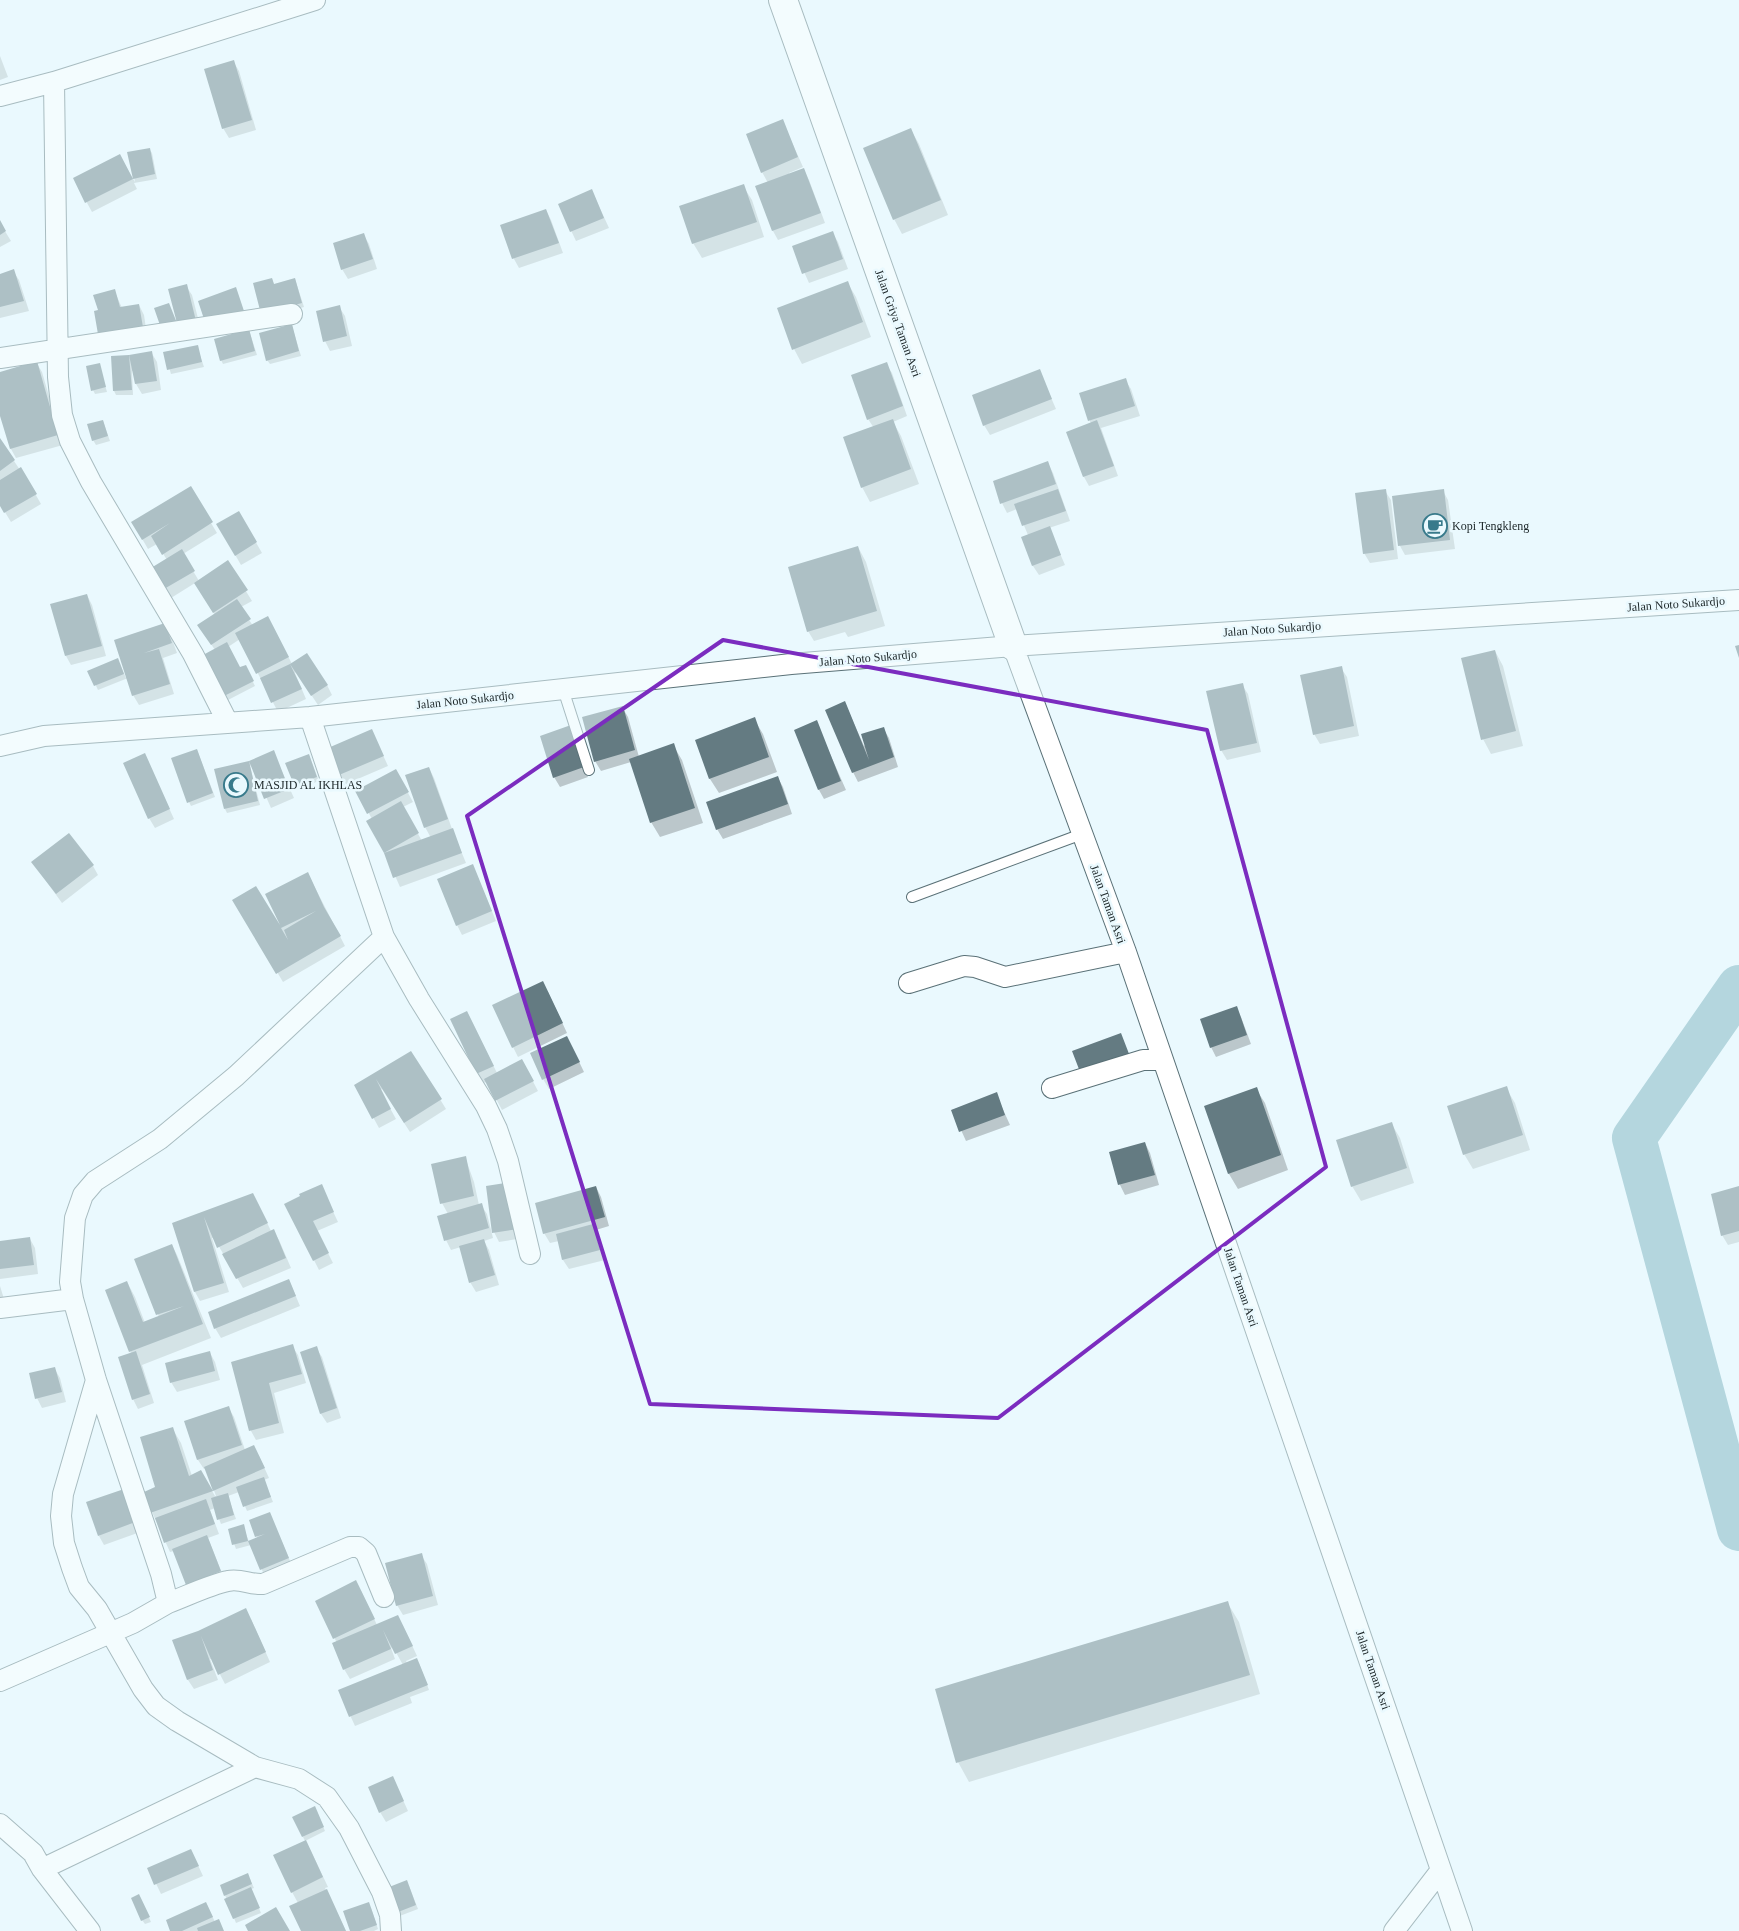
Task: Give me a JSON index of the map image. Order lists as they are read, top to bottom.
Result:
{
  "streets": {
    "street": ["Jalan Griya Taman Asri", "Jalan Noto Sukardjo", "Jalan Taman Asri"]
  },
  "crossings": [
    ["Jalan Griya Taman Asri", "Jalan Noto Sukardjo"],
    ["Jalan Griya Taman Asri", "Jalan Taman Asri"],
    ["Jalan Noto Sukardjo", "Jalan Taman Asri"]
  ],
  "places": {
    "cafe": ["Kopi Tengkleng"],
    "mosque": ["MASJID AL IKHLAS"]
  }
}
